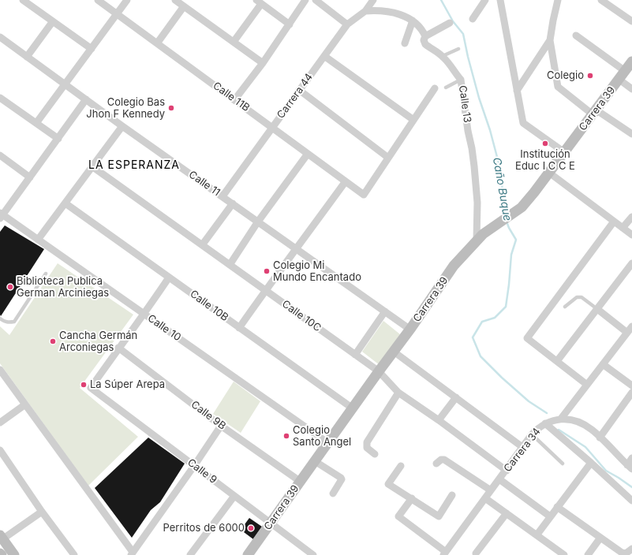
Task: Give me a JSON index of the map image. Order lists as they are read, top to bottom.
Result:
{
  "streets": {
    "street": [
      "Carrera 44",
      "Calle 11B",
      "Calle 13",
      "Carrera 39",
      "Calle 11",
      "Calle 10B",
      "Calle 10C",
      "Calle 10",
      "Calle 9B",
      "Carrera 34",
      "Calle 9"
    ]
  },
  "crossings": [
    ["Carrera 44", "Calle 11B"],
    ["Carrera 44", "Calle 13"],
    ["Carrera 44", "Calle 11"],
    ["Calle 13", "Carrera 39"],
    ["Carrera 39", "Calle 11"],
    ["Carrera 39", "Calle 10B"],
    ["Carrera 39", "Calle 10C"],
    ["Carrera 39", "Calle 10"],
    ["Carrera 39", "Calle 9B"],
    ["Carrera 39", "Calle 9"],
    ["Calle 10C", "Carrera 34"],
    ["Calle 9B", "Calle 9"]
  ],
  "districts": ["LA ESPERANZA"],
  "water": ["Caño Buque"],
  "places": [
    "Colegio",
    "Colegio Bas Jhon F Kennedy",
    "Institución Educ I C C E",
    "Colegio Mi Mundo Encantado",
    "Biblioteca Publica German Arciniegas",
    "Cancha Germán Arconiegas",
    "La Súper Arepa",
    "Colegio Santo Angel",
    "Perritos de 6000"
  ]
}
